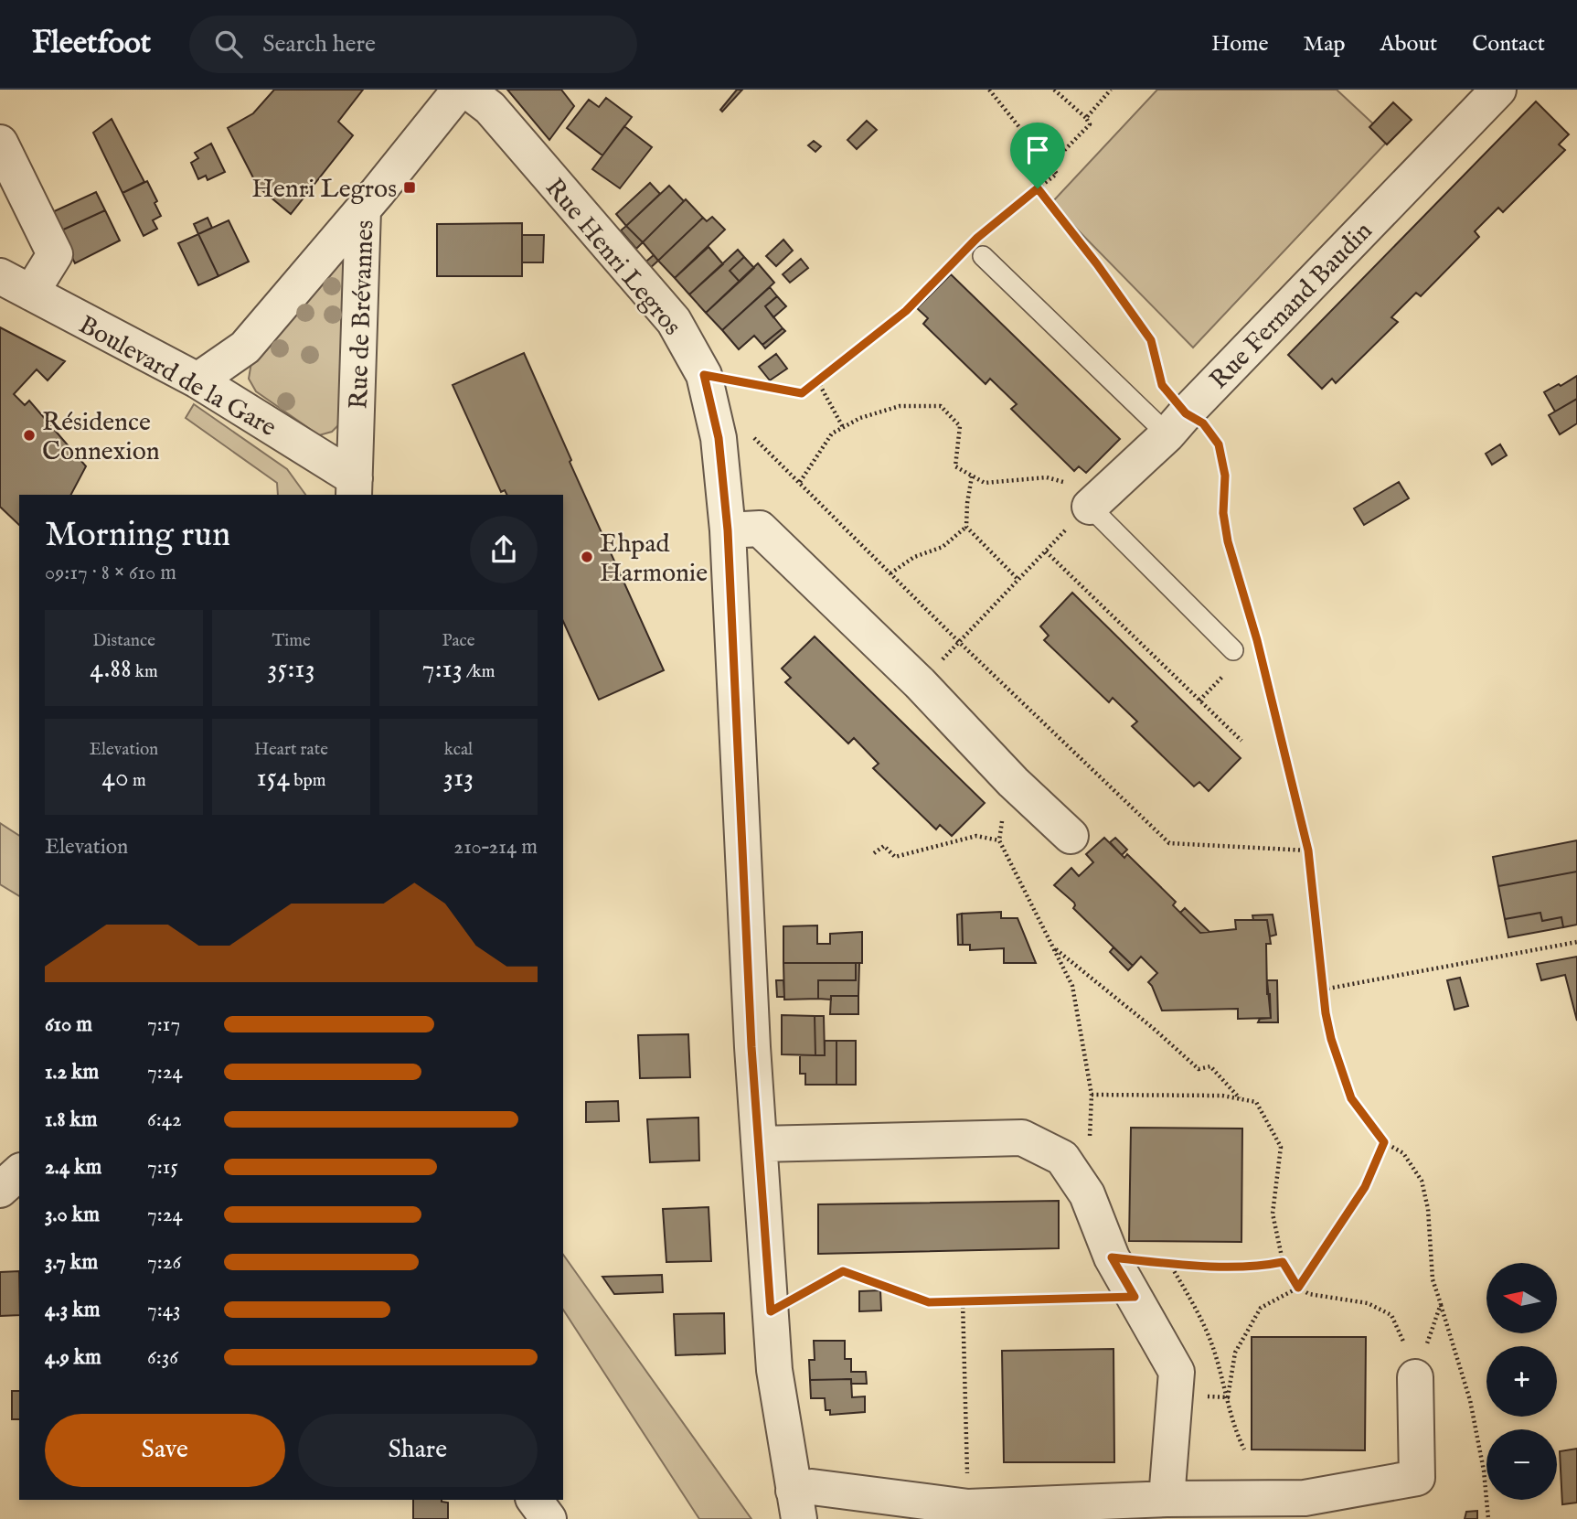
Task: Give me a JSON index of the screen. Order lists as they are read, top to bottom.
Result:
{
  "streets": {
    "street": [
      "Rue Henri Legros",
      "Rue Fernand Baudin",
      "Rue de Brévannes",
      "Boulevard de la Gare"
    ]
  },
  "crossings": [
    ["Rue de Brévannes", "Boulevard de la Gare"]
  ],
  "places": {
    "transit": ["Henri Legros"],
    "other": ["Résidence Connexion", "Ehpad Harmonie"]
  },
  "north": "left",
  "page": {
    "header": "Fleetfoot",
    "search": "Search here",
    "nav": [
      "Home",
      "Map",
      "About",
      "Contact"
    ],
    "heading": ["Morning run", "09:17 · 8 × 610 m"],
    "stats": [
      ["Distance", "4.88 km"],
      ["Time", "35:13"],
      ["Pace", "7:13 /km"],
      ["Elevation", "40 m"],
      ["Heart rate", "154 bpm"],
      ["kcal", "313"]
    ],
    "chart": ["Elevation", "210–214 m"],
    "list": [
      {
        "name": "610 m",
        "note": "7:17"
      },
      {
        "name": "1.2 km",
        "note": "7:24"
      },
      {
        "name": "1.8 km",
        "note": "6:42"
      },
      {
        "name": "2.4 km",
        "note": "7:15"
      },
      {
        "name": "3.0 km",
        "note": "7:24"
      },
      {
        "name": "3.7 km",
        "note": "7:26"
      },
      {
        "name": "4.3 km",
        "note": "7:43"
      },
      {
        "name": "4.9 km",
        "note": "6:36"
      }
    ],
    "map_buttons": ["+", "−"],
    "buttons": ["Save", "Share"]
  }
}
